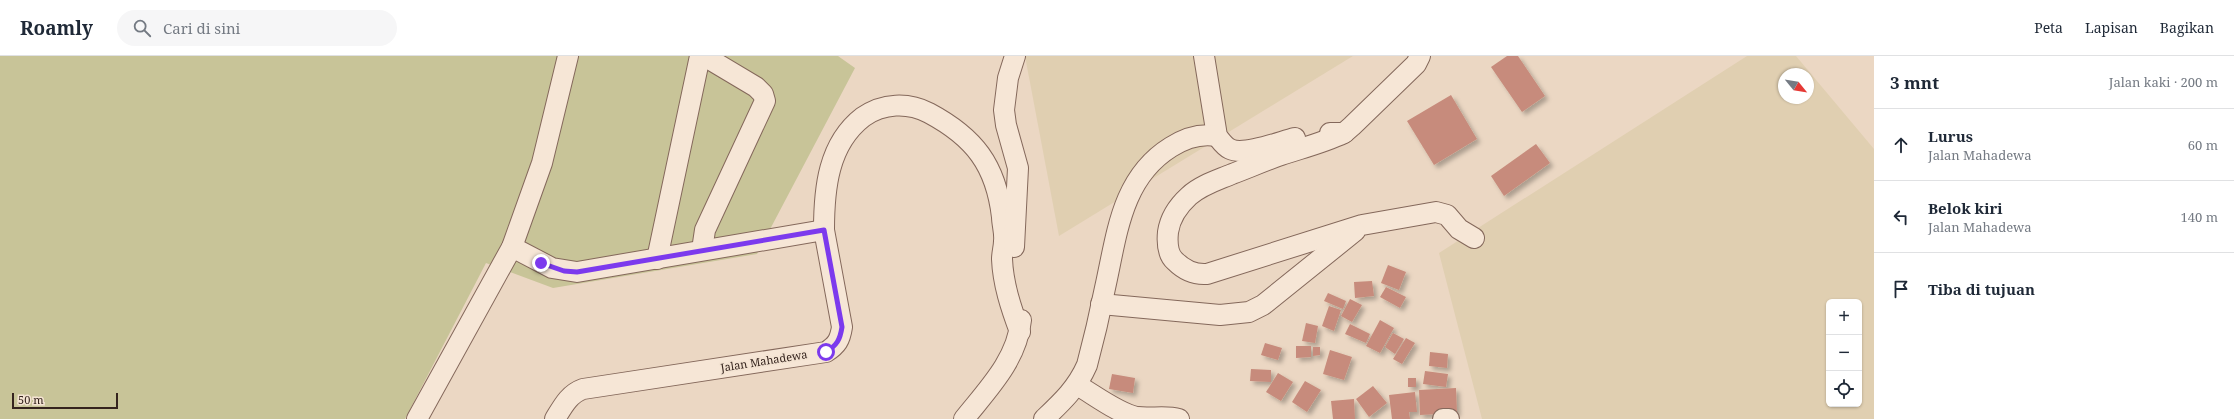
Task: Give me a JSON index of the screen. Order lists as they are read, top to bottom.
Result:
{
  "streets": {
    "street": ["Jalan Mahadewa"]
  },
  "scale_bar": "50 m",
  "north": "bottom right",
  "page": {
    "header": "Roamly",
    "search": "Cari di sini",
    "nav": ["Peta", "Lapisan", "Bagikan"],
    "heading": ["3 mnt", "Jalan kaki · 200 m"],
    "list": [
      ["Lurus", "Jalan Mahadewa", "60 m"],
      ["Belok kiri", "Jalan Mahadewa", "140 m"],
      "Tiba di tujuan"
    ],
    "map_buttons": ["+", "−"],
    "scale": "50 m"
  }
}
